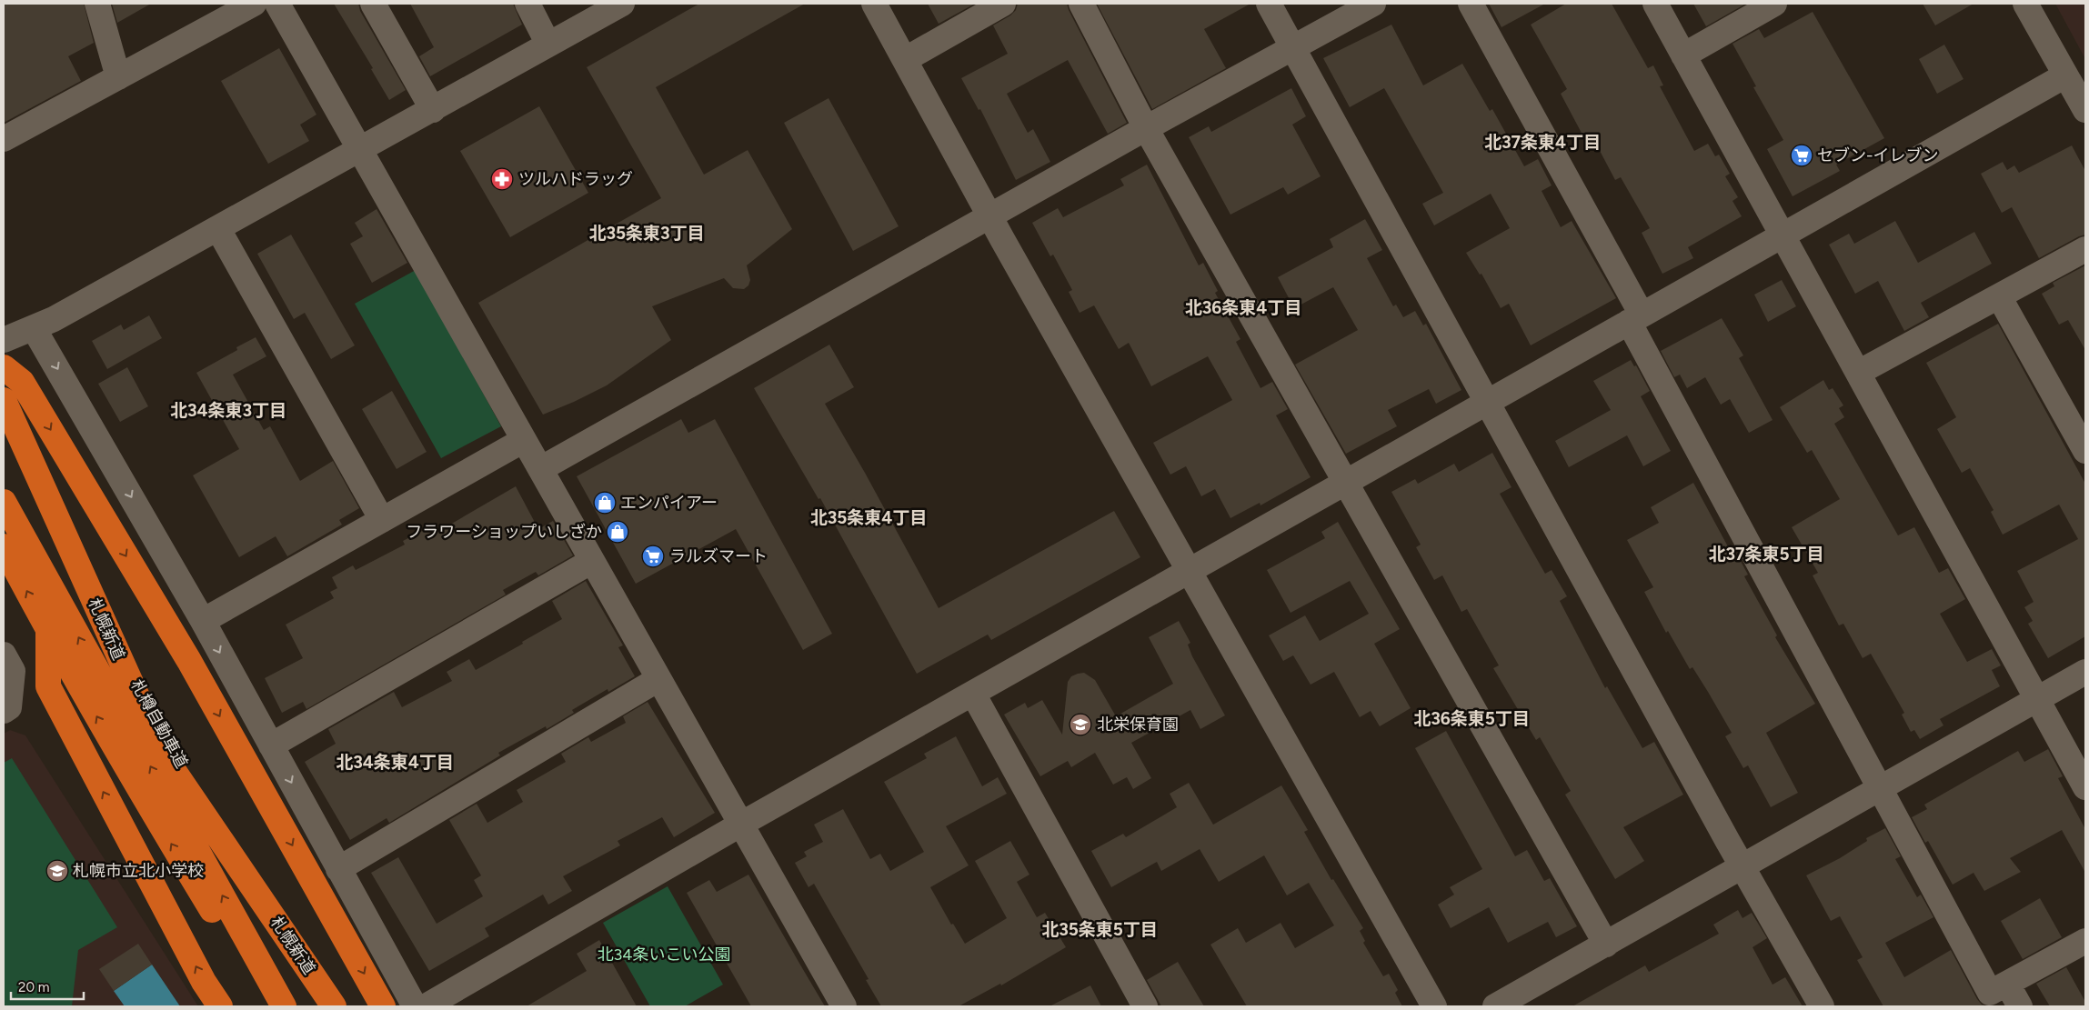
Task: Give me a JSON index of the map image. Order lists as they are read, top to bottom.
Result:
{
  "streets": {
    "highway": ["札幌新道", "札樽自動車道"]
  },
  "districts": [
    "北37条東4丁目",
    "北35条東3丁目",
    "北36条東4丁目",
    "北34条東3丁目",
    "北35条東4丁目",
    "北37条東5丁目",
    "北36条東5丁目",
    "北34条東4丁目",
    "北35条東5丁目"
  ],
  "parks": ["北34条いこい公園"],
  "places": {
    "supermarket": ["セブン-イレブン", "ラルズマート"],
    "pharmacy": ["ツルハドラッグ"],
    "shop": ["エンパイアー", "フラワーショップいしざか"],
    "school or university": ["北栄保育園", "札幌市立北小学校"]
  },
  "scale_bar": "20 m"
}
